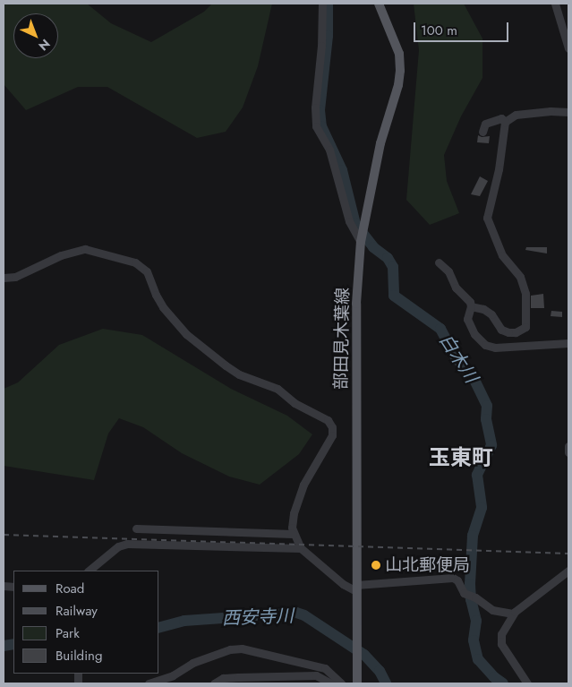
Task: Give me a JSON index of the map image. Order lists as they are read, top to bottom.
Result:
{
  "streets": {
    "main road": ["部田見木葉線"]
  },
  "districts": ["玉東町"],
  "water": ["白木川", "西安寺川"],
  "places": ["山北郵便局"],
  "legend": [
    "Road",
    "Railway",
    "Park",
    "Building"
  ],
  "scale_bar": "100 m",
  "north": "bottom right"
}
